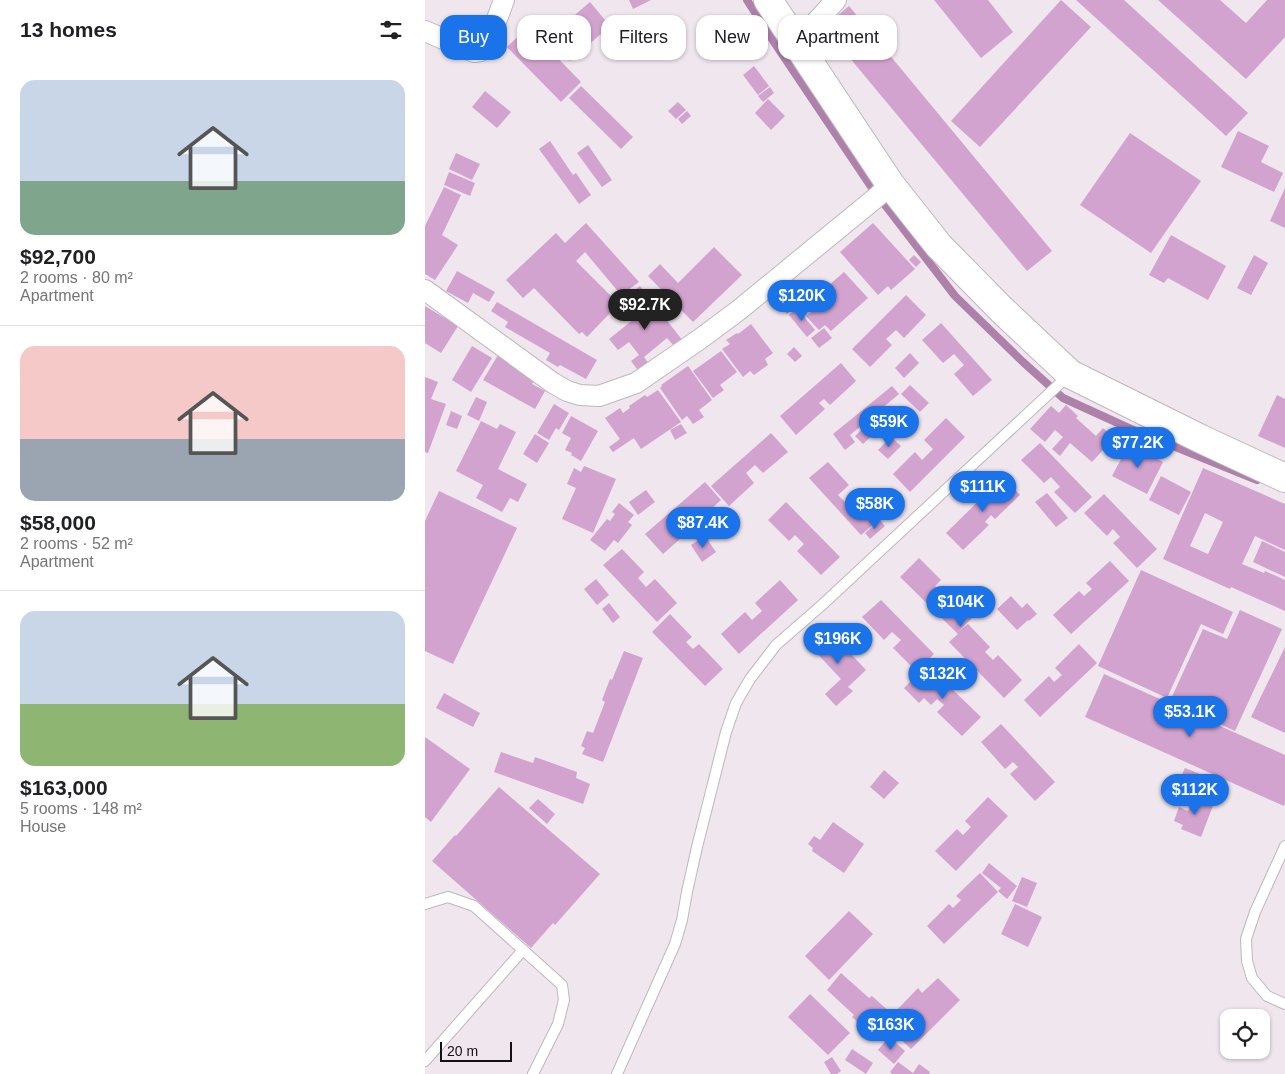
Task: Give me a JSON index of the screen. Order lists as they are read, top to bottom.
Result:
{
  "scale_bar": "20 m",
  "page": {
    "heading": "13 homes",
    "chip": [
      "Buy",
      "Rent",
      "Filters",
      "New",
      "Apartment"
    ],
    "list": [
      {
        "name": "$92,700",
        "note": "2 rooms · 80 m² · Apartment"
      },
      {
        "name": "$58,000",
        "note": "2 rooms · 52 m² · Apartment"
      },
      {
        "name": "$163,000",
        "note": "5 rooms · 148 m² · House"
      }
    ],
    "price": [
      "$120K",
      "$92.7K",
      "$59K",
      "$77.2K",
      "$111K",
      "$58K",
      "$87.4K",
      "$104K",
      "$196K",
      "$132K",
      "$53.1K",
      "$112K",
      "$163K"
    ],
    "scale": "20 m"
  }
}
